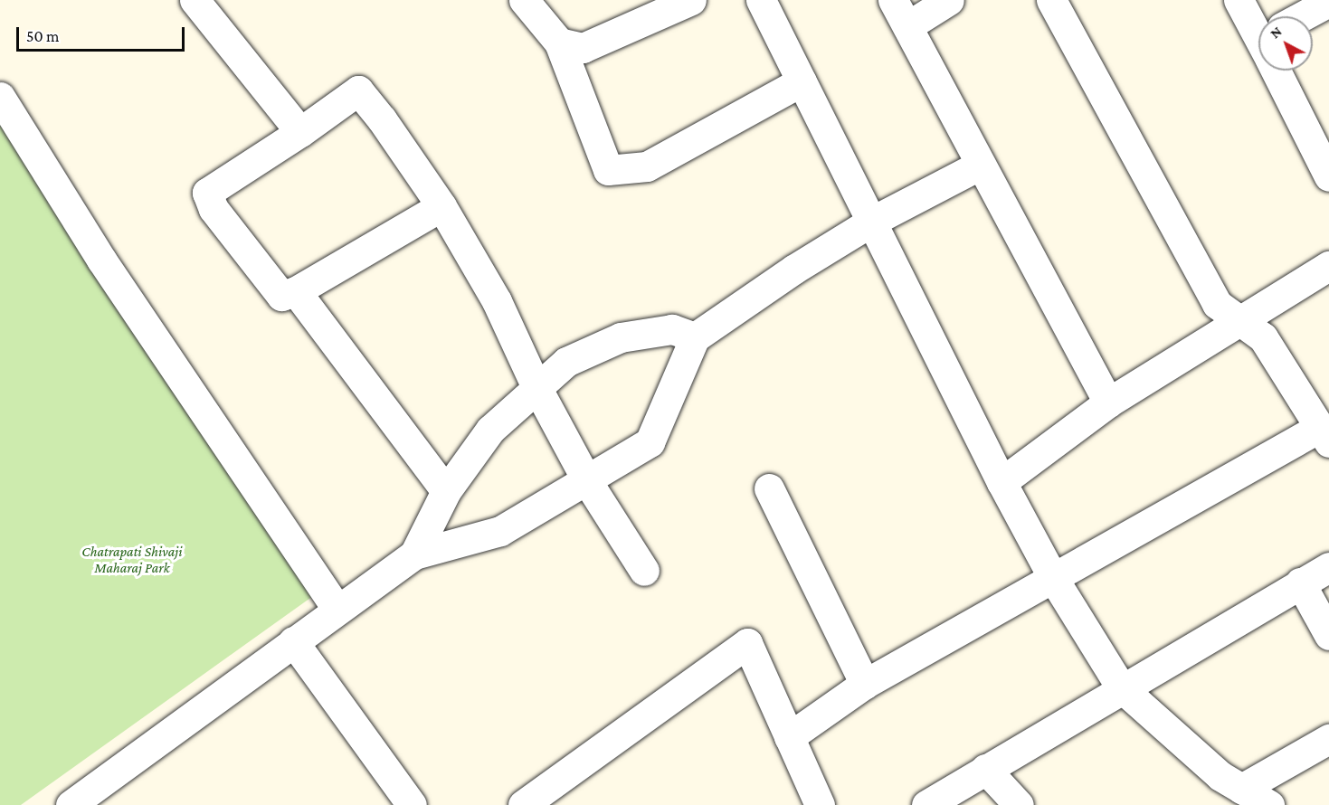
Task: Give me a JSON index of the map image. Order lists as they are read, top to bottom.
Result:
{
  "parks": ["Chatrapati Shivaji Maharaj Park"],
  "scale_bar": "50 m",
  "north": "top left"
}
